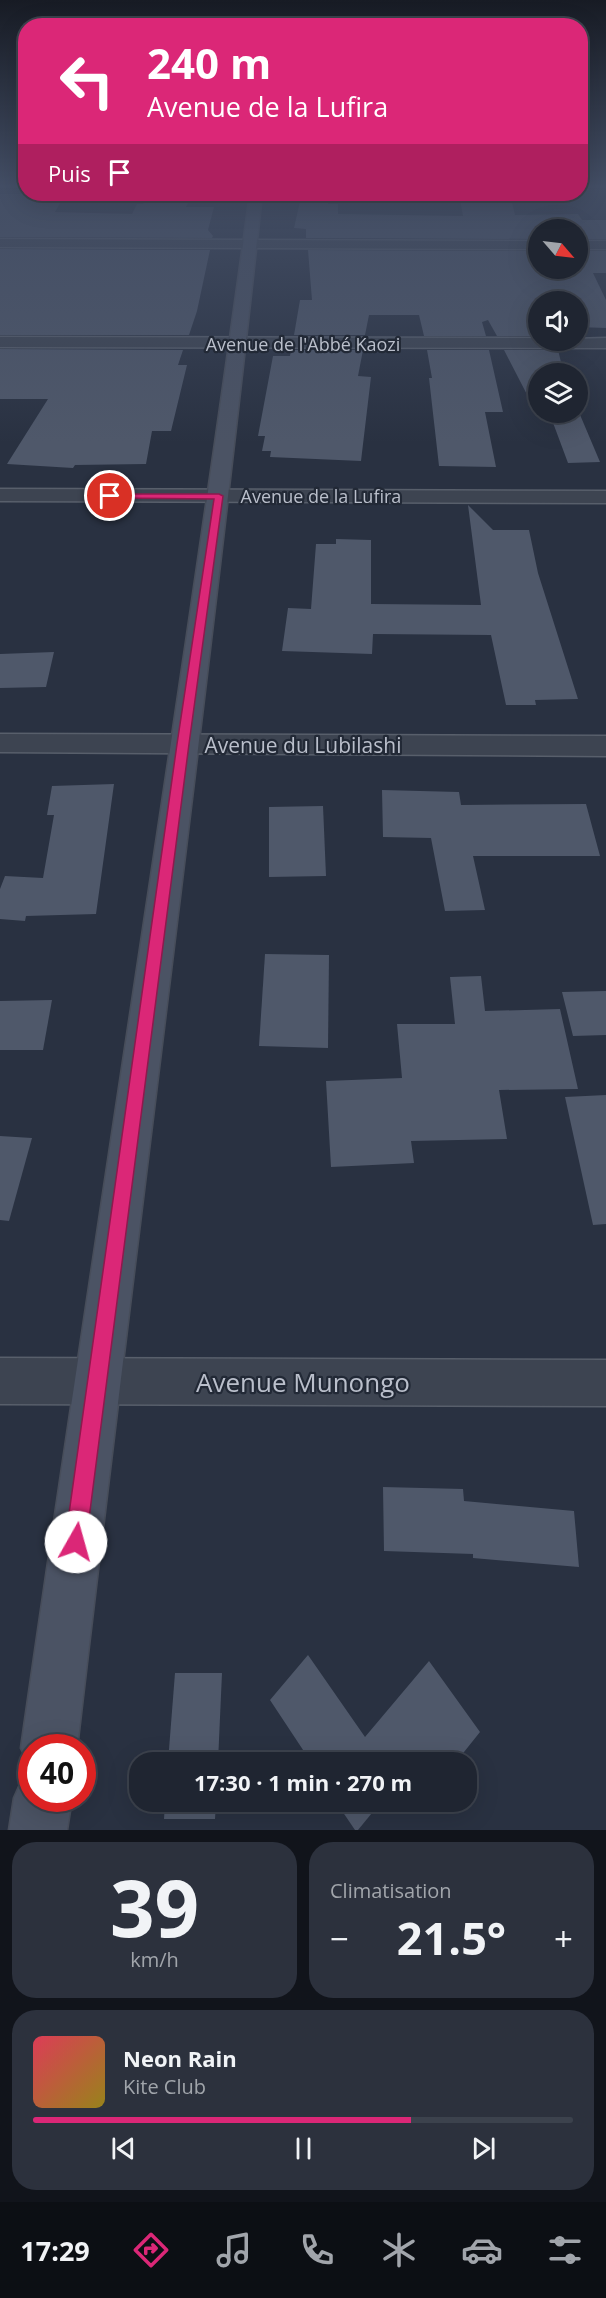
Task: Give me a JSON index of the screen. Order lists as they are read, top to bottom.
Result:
{
  "streets": {
    "street": [
      "Avenue de l'Abbé Kaozi",
      "Avenue de la Lufira",
      "Avenue du Lubilashi",
      "Avenue Munongo"
    ]
  },
  "north": "bottom right",
  "page": {
    "turn": ["240 m", "Avenue de la Lufira"],
    "then": "Puis",
    "limit": "40",
    "trip": "17:30 · 1 min · 270 m",
    "tile": [
      ["39", "km/h"],
      "Climatisation"
    ],
    "heat": ["−", "21.5°", "+"],
    "song": ["Neon Rain", "Kite Club"],
    "tabs": "17:29"
  }
}
